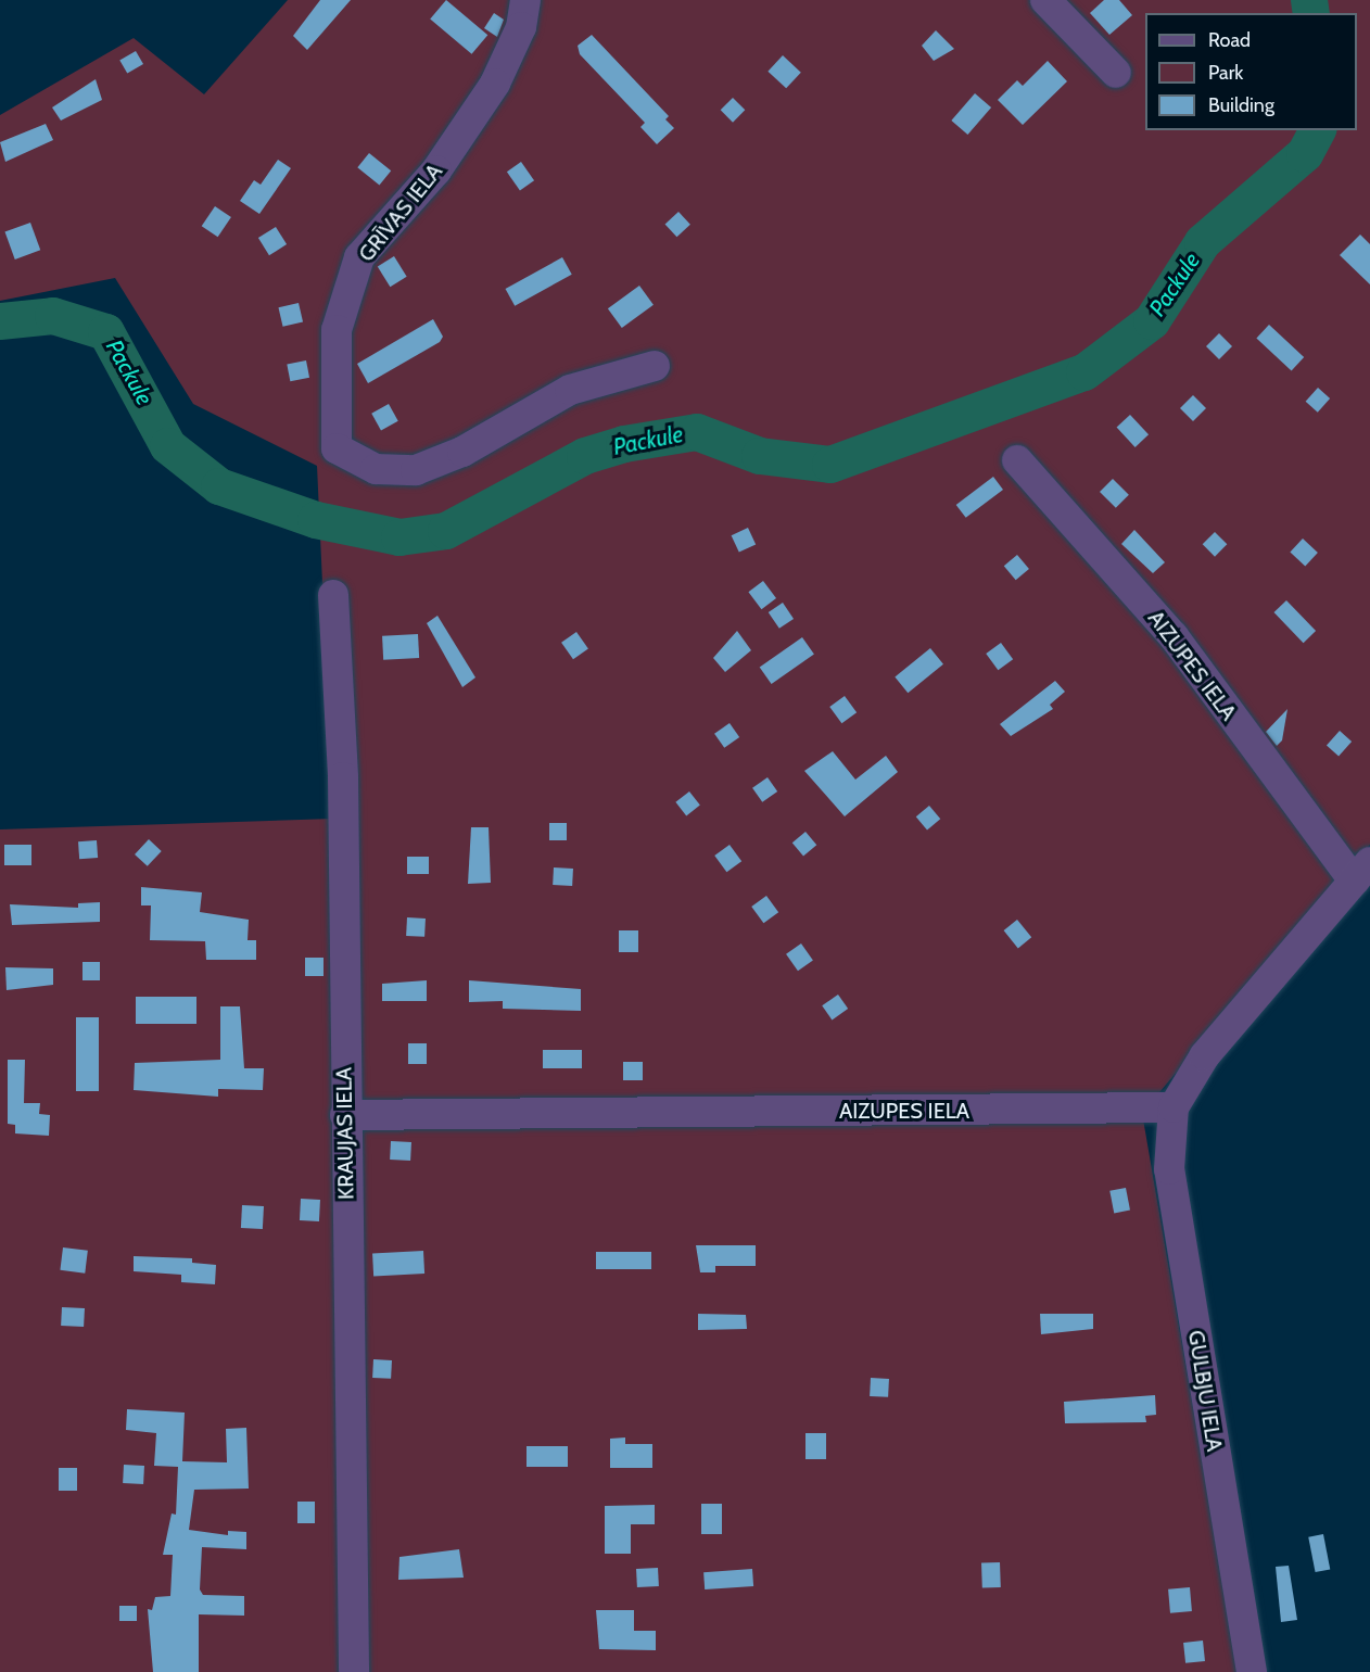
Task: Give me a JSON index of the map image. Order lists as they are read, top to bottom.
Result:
{
  "streets": {
    "street": [
      "GRĪVAS IELA",
      "AIZUPES IELA",
      "KRAUJAS IELA",
      "GULBJU IELA"
    ]
  },
  "crossings": [
    ["AIZUPES IELA", "KRAUJAS IELA"],
    ["AIZUPES IELA", "GULBJU IELA"]
  ],
  "water": ["Packule"],
  "legend": ["Road", "Park", "Building"]
}
